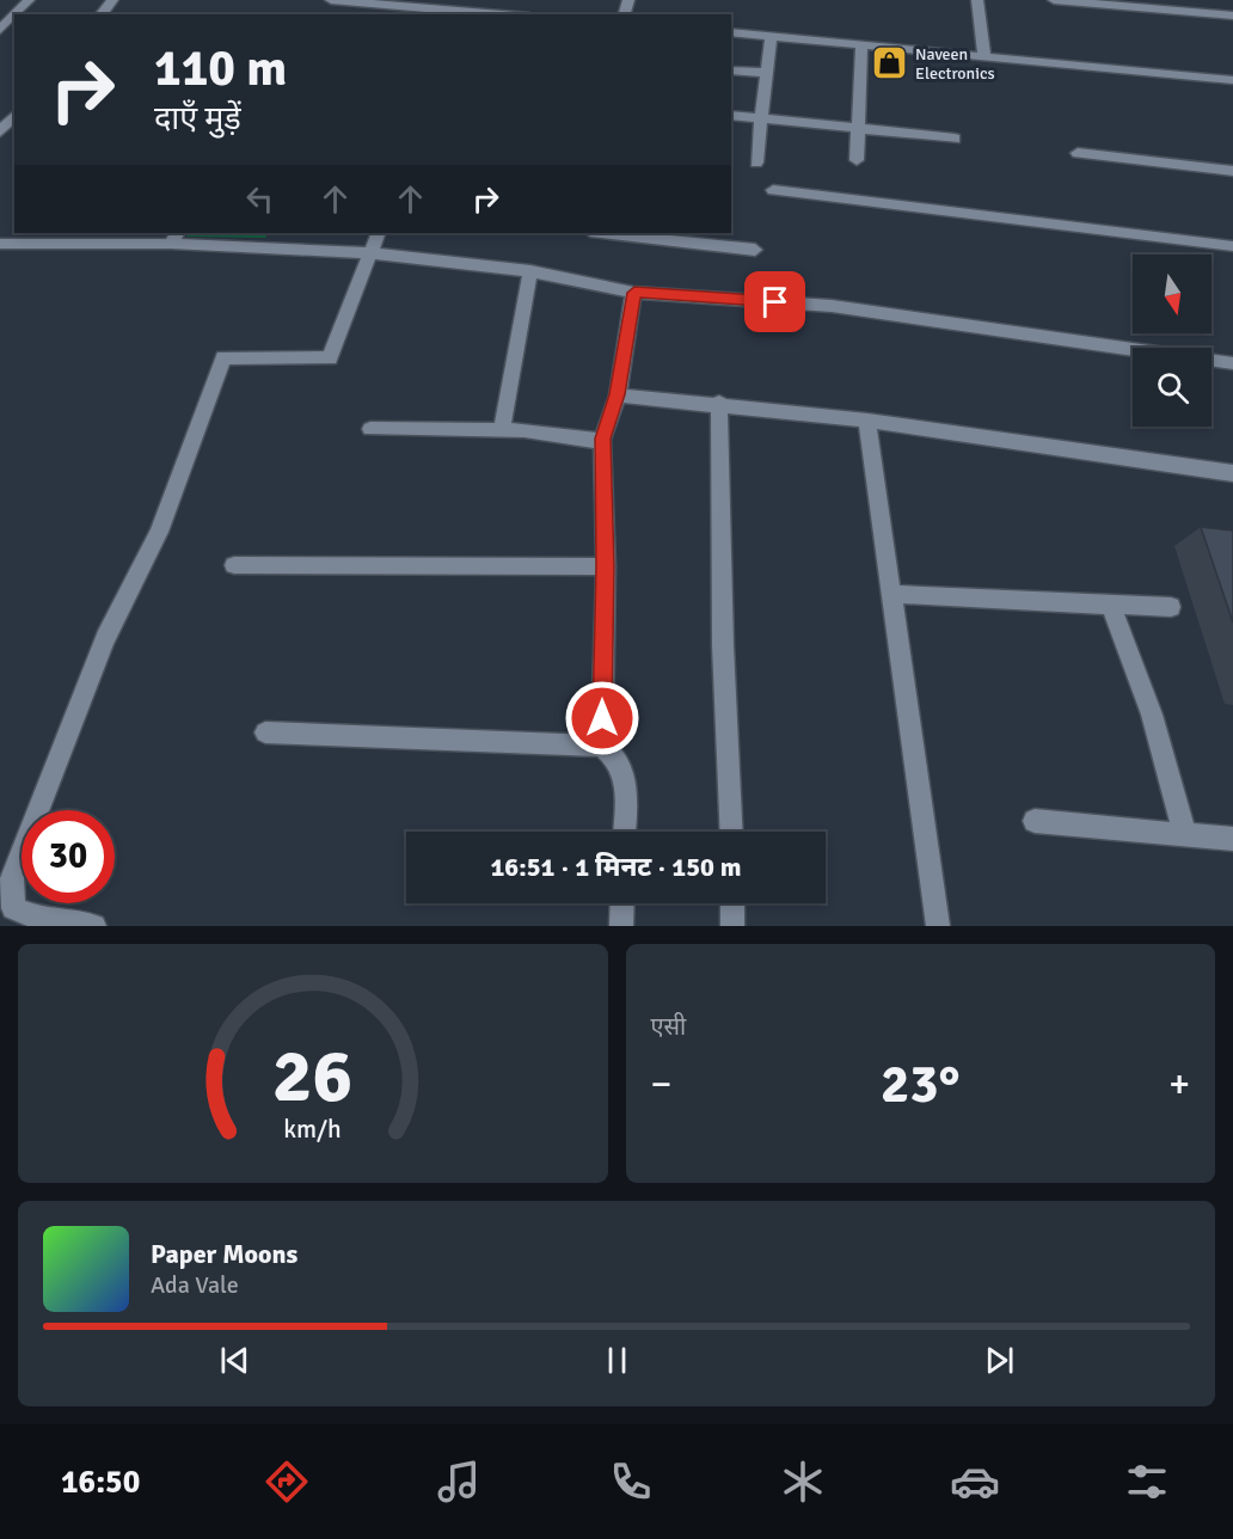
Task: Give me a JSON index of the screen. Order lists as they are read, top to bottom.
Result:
{
  "places": {
    "shop": ["Naveen Electronics"]
  },
  "north": "bottom",
  "page": {
    "turn": ["110 m", "दाएँ मुड़ें"],
    "limit": "30",
    "trip": "16:51 · 1 मिनट · 150 m",
    "tile": "एसी",
    "heat": ["−", "23°", "+"],
    "song": ["Paper Moons", "Ada Vale"],
    "tabs": "16:50",
    "gauge": ["26", "km/h"]
  }
}
